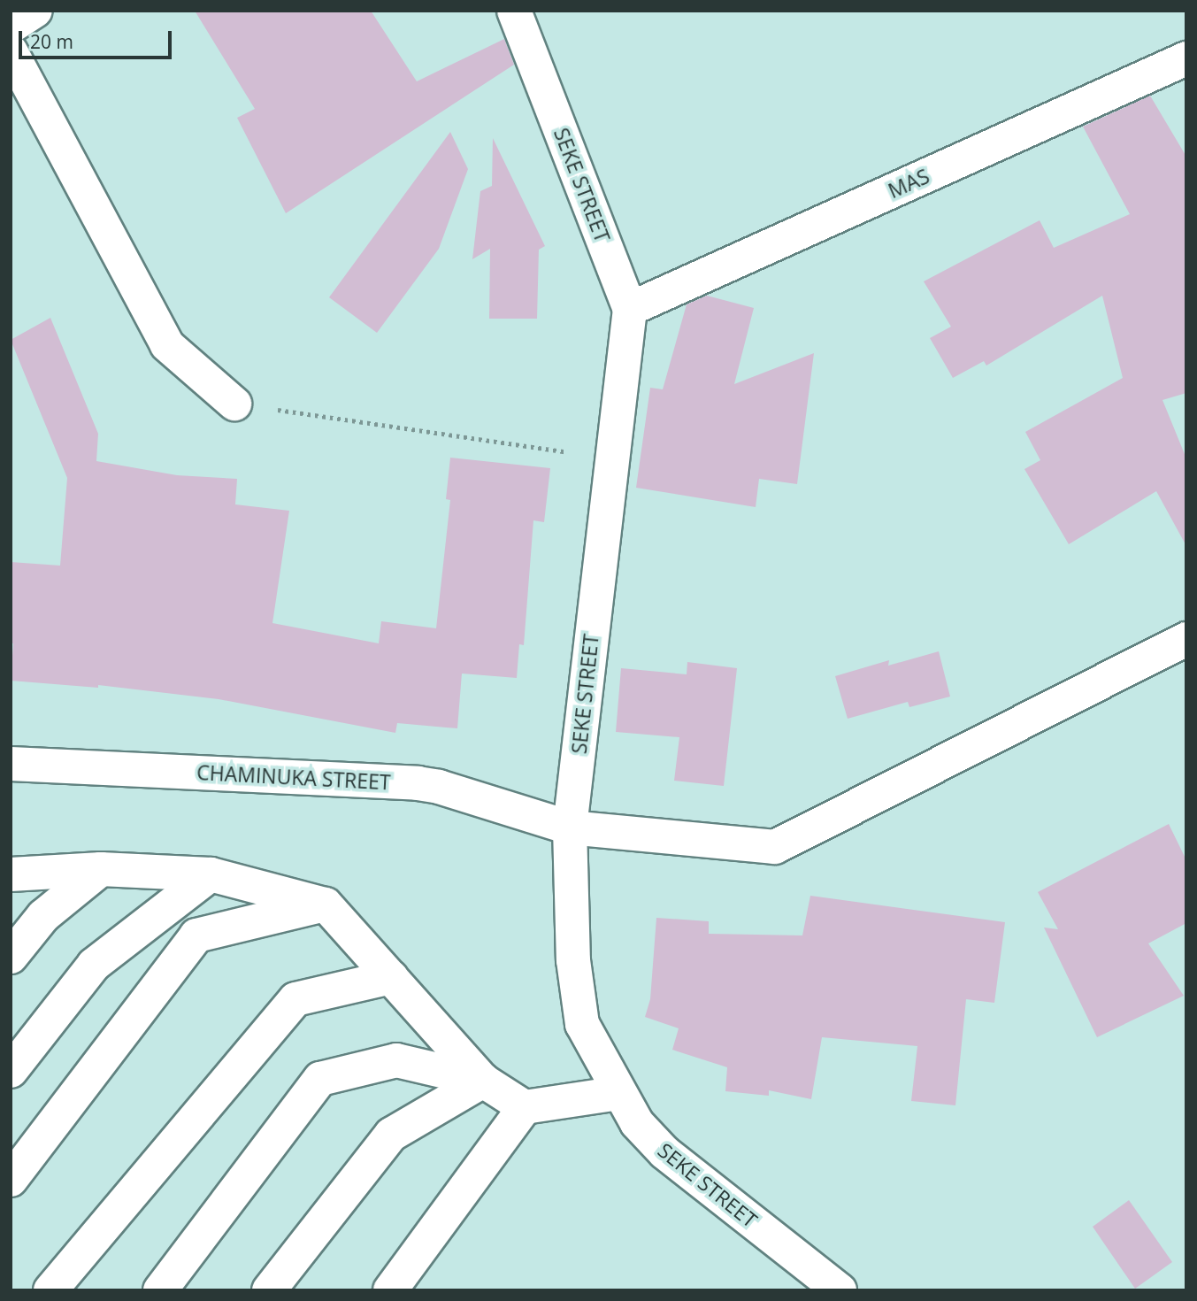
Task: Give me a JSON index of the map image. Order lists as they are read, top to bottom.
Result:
{
  "streets": {
    "street": ["MAS", "SEKE STREET", "CHAMINUKA STREET"]
  },
  "crossings": [
    ["MAS", "SEKE STREET"],
    ["SEKE STREET", "CHAMINUKA STREET"]
  ],
  "scale_bar": "20 m"
}
